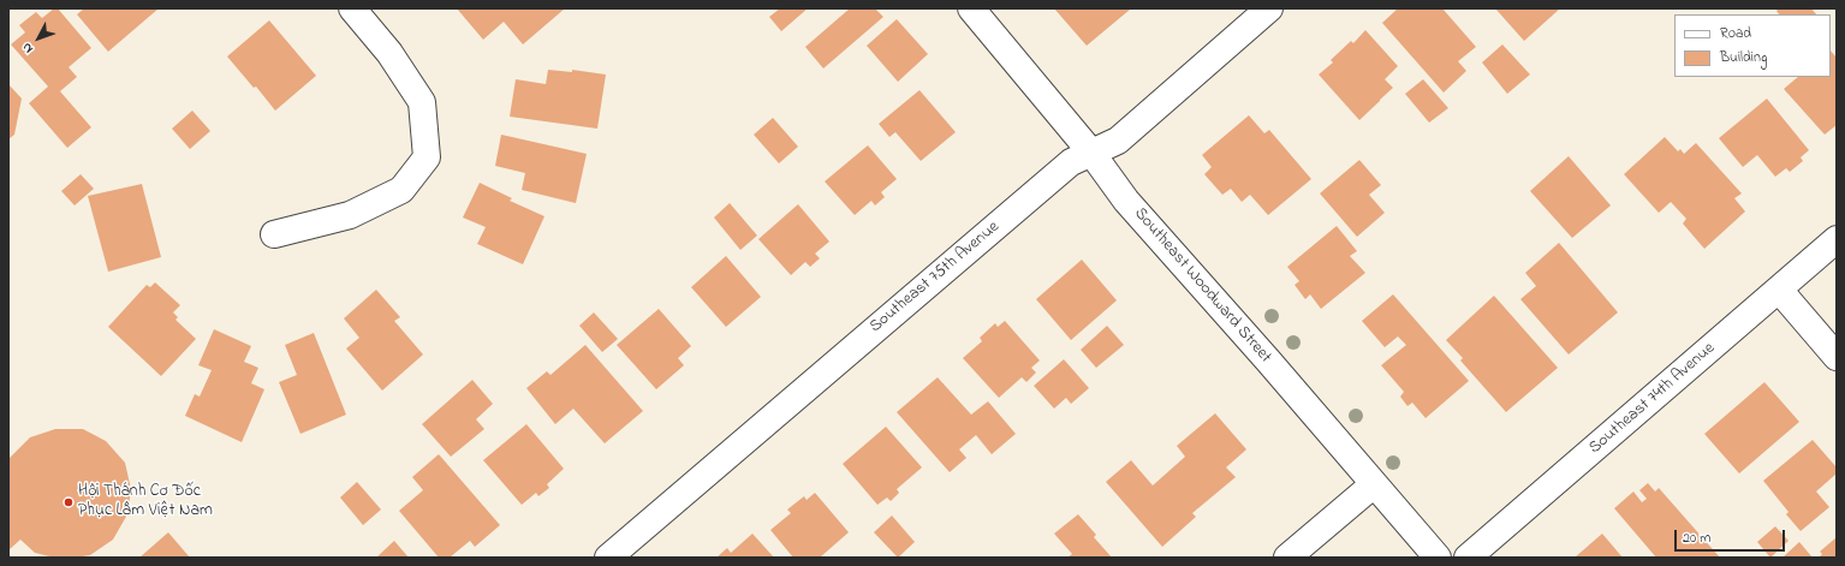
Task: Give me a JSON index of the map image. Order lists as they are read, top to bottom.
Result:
{
  "streets": {
    "street": ["Southeast 75th Avenue", "Southeast Woodward Street", "Southeast 74th Avenue"]
  },
  "crossings": [
    ["Southeast 75th Avenue", "Southeast Woodward Street"]
  ],
  "places": ["Hội Thánh Cơ Đốc Phục Lâm Việt Nam"],
  "legend": ["Road", "Building"],
  "scale_bar": "20 m",
  "north": "bottom left"
}
